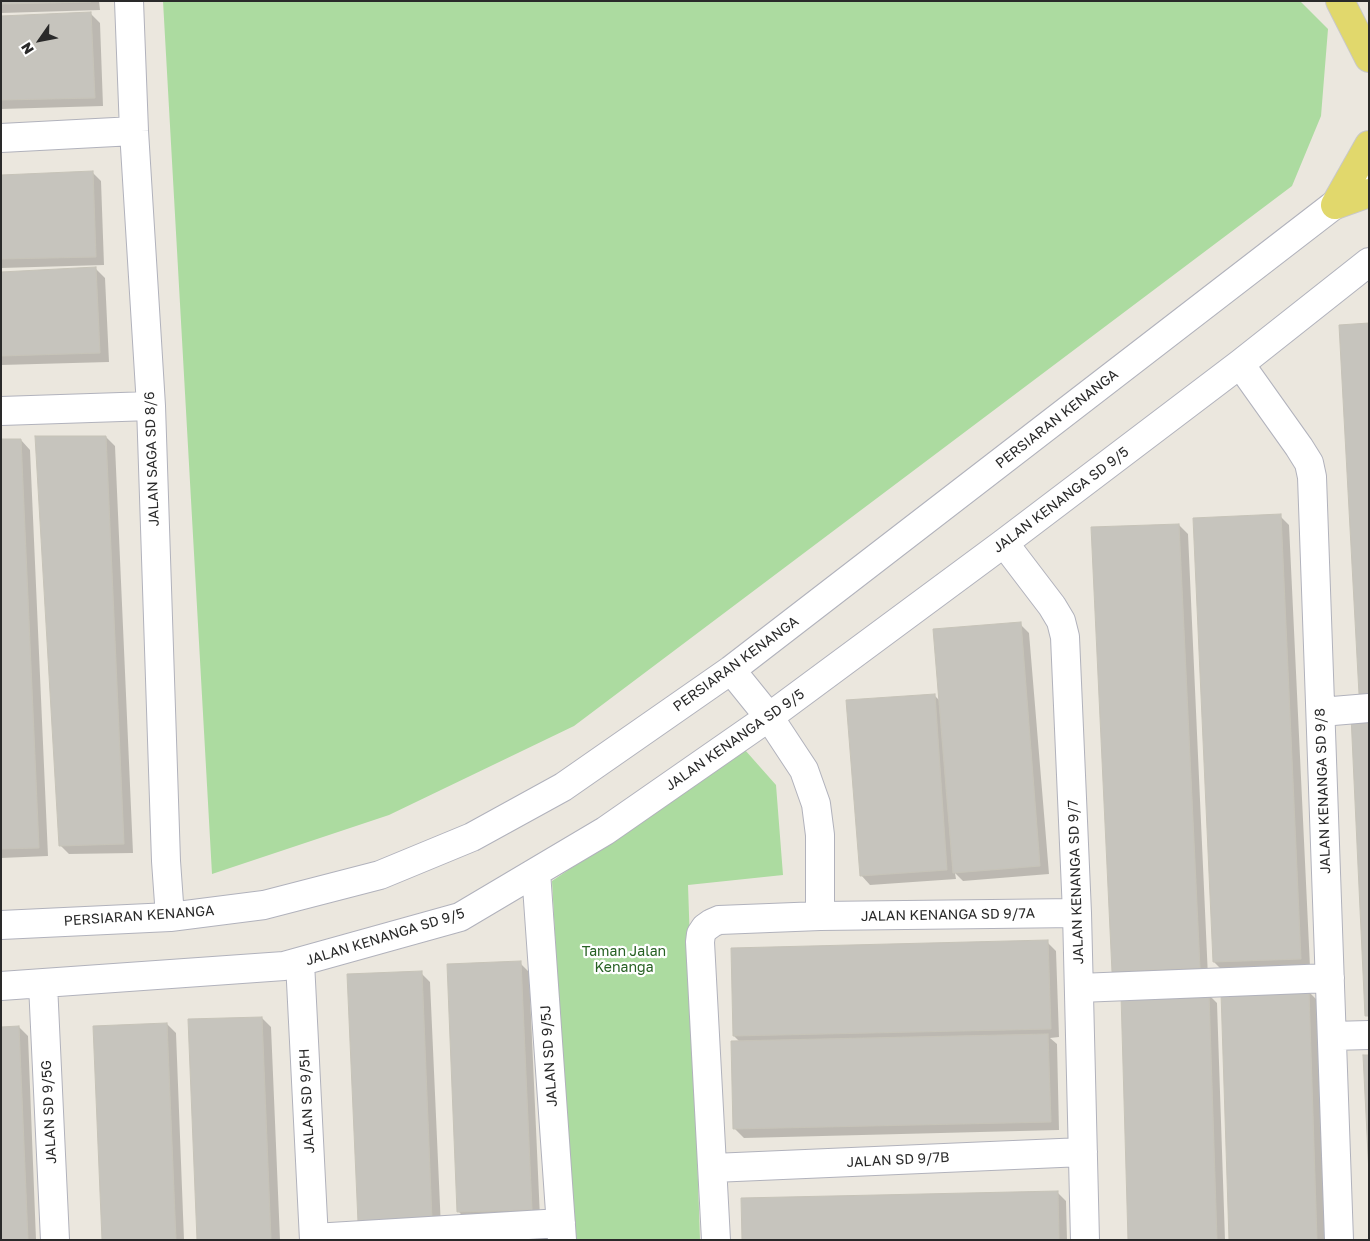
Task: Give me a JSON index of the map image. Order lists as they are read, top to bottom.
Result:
{
  "streets": {
    "street": [
      "PERSIARAN KENANGA",
      "JALAN SAGA SD 8/6",
      "JALAN KENANGA SD 9/5",
      "JALAN KENANGA SD 9/8",
      "JALAN KENANGA SD 9/7",
      "JALAN KENANGA SD 9/7A",
      "JALAN SD 9/5J",
      "JALAN SD 9/5H",
      "JALAN SD 9/5G",
      "JALAN SD 9/7B"
    ]
  },
  "crossings": [
    ["PERSIARAN KENANGA", "JALAN SAGA SD 8/6"],
    ["JALAN KENANGA SD 9/5", "JALAN KENANGA SD 9/8"],
    ["JALAN KENANGA SD 9/5", "JALAN KENANGA SD 9/7"],
    ["JALAN KENANGA SD 9/5", "JALAN SD 9/5J"],
    ["JALAN KENANGA SD 9/5", "JALAN SD 9/5H"],
    ["JALAN KENANGA SD 9/5", "JALAN SD 9/5G"],
    ["JALAN KENANGA SD 9/7", "JALAN KENANGA SD 9/7A"],
    ["JALAN KENANGA SD 9/7", "JALAN SD 9/7B"],
    ["JALAN KENANGA SD 9/7A", "JALAN SD 9/7B"]
  ],
  "parks": ["Taman Jalan Kenanga"],
  "north": "bottom left"
}
